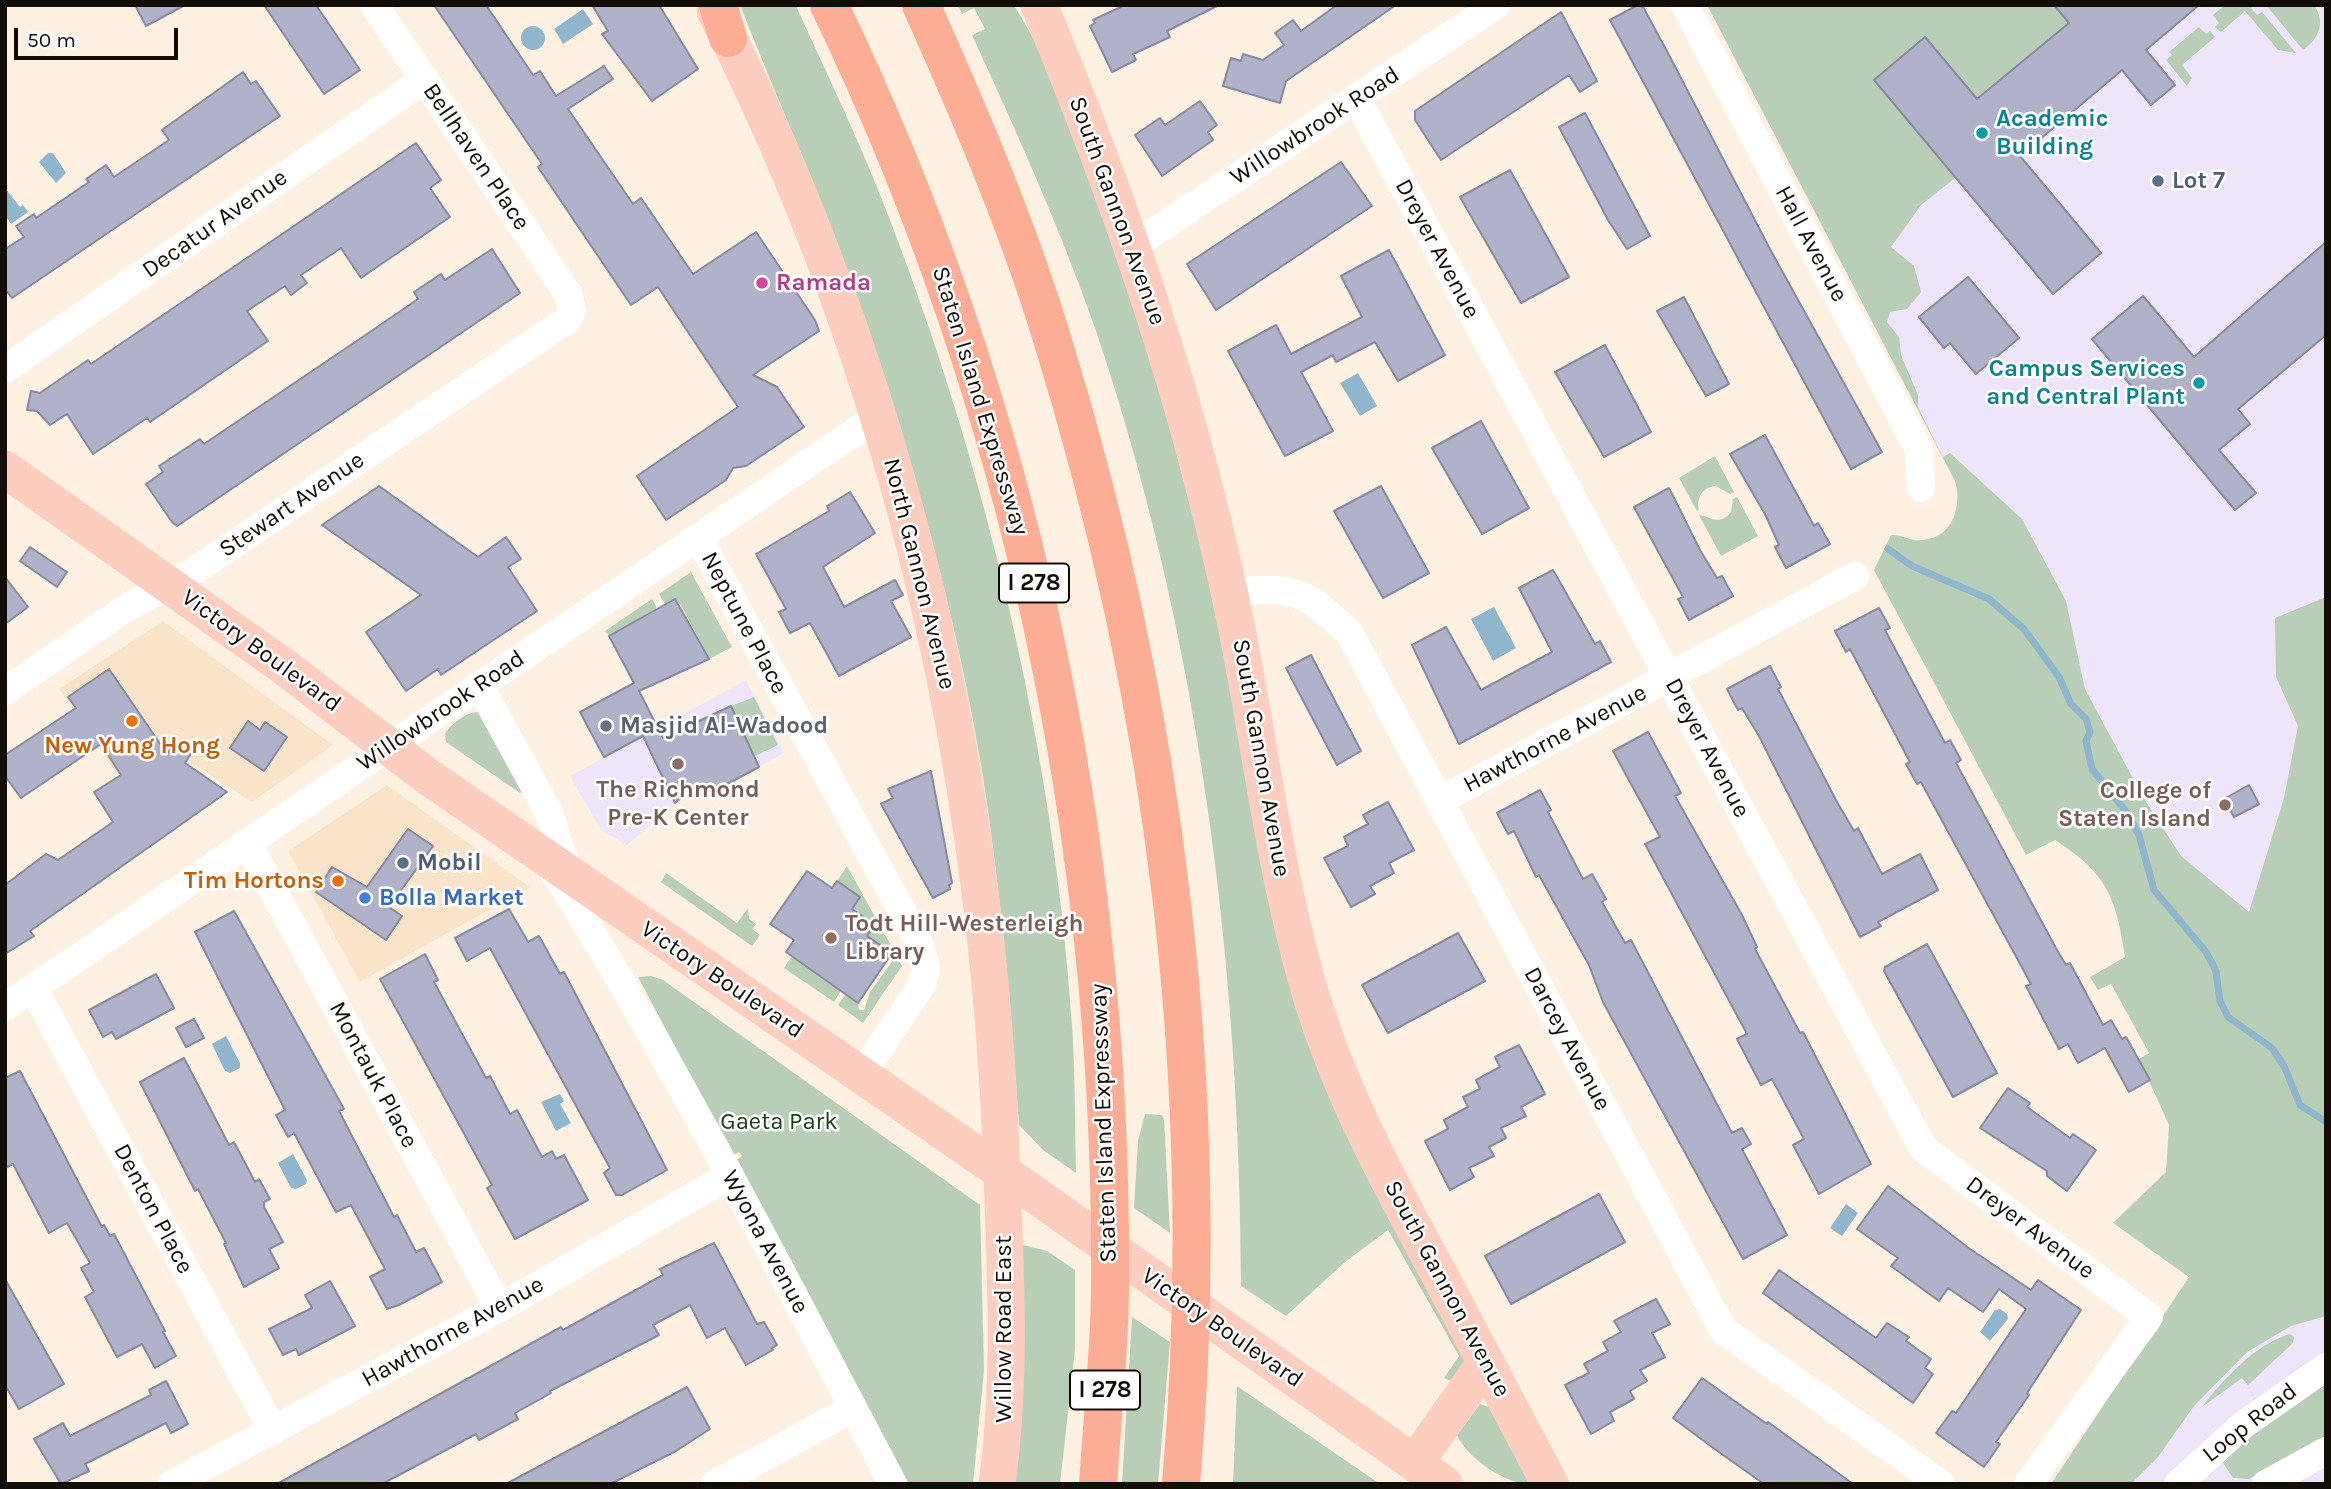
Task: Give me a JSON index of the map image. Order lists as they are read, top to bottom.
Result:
{
  "streets": {
    "highway": ["Staten Island Expressway", "I 278"],
    "main road": [
      "South Gannon Avenue",
      "North Gannon Avenue",
      "Victory Boulevard",
      "Willow Road East"
    ],
    "street": [
      "Willowbrook Road",
      "Bellhaven Place",
      "Decatur Avenue",
      "Hall Avenue",
      "Dreyer Avenue",
      "Stewart Avenue",
      "Neptune Place",
      "Hawthorne Avenue",
      "Darcey Avenue",
      "Montauk Place",
      "Denton Place",
      "Wyona Avenue",
      "Loop Road"
    ]
  },
  "crossings": [
    ["Willowbrook Road", "South Gannon Avenue"],
    ["Willowbrook Road", "Dreyer Avenue"],
    ["Willowbrook Road", "North Gannon Avenue"],
    ["Willowbrook Road", "Neptune Place"],
    ["Willowbrook Road", "Victory Boulevard"],
    ["Willowbrook Road", "Montauk Place"],
    ["Willowbrook Road", "Denton Place"],
    ["Willowbrook Road", "Wyona Avenue"],
    ["Bellhaven Place", "Decatur Avenue"],
    ["Bellhaven Place", "Stewart Avenue"],
    ["South Gannon Avenue", "Darcey Avenue"],
    ["Dreyer Avenue", "Hawthorne Avenue"],
    ["Stewart Avenue", "Victory Boulevard"],
    ["North Gannon Avenue", "Victory Boulevard"],
    ["North Gannon Avenue", "Willow Road East"],
    ["Neptune Place", "Victory Boulevard"],
    ["Victory Boulevard", "Wyona Avenue"],
    ["Victory Boulevard", "Willow Road East"],
    ["Hawthorne Avenue", "Darcey Avenue"],
    ["Hawthorne Avenue", "Montauk Place"],
    ["Hawthorne Avenue", "Denton Place"],
    ["Hawthorne Avenue", "Wyona Avenue"]
  ],
  "parks": ["Gaeta Park"],
  "places": [
    "Academic Building",
    "Lot 7",
    "Ramada",
    "Campus Services and Central Plant",
    "New Yung Hong",
    "Masjid Al-Wadood",
    "The Richmond Pre-K Center",
    "College of Staten Island",
    "Mobil",
    "Tim Hortons",
    "Bolla Market",
    "Todt Hill-Westerleigh Library"
  ],
  "scale_bar": "50 m"
}
